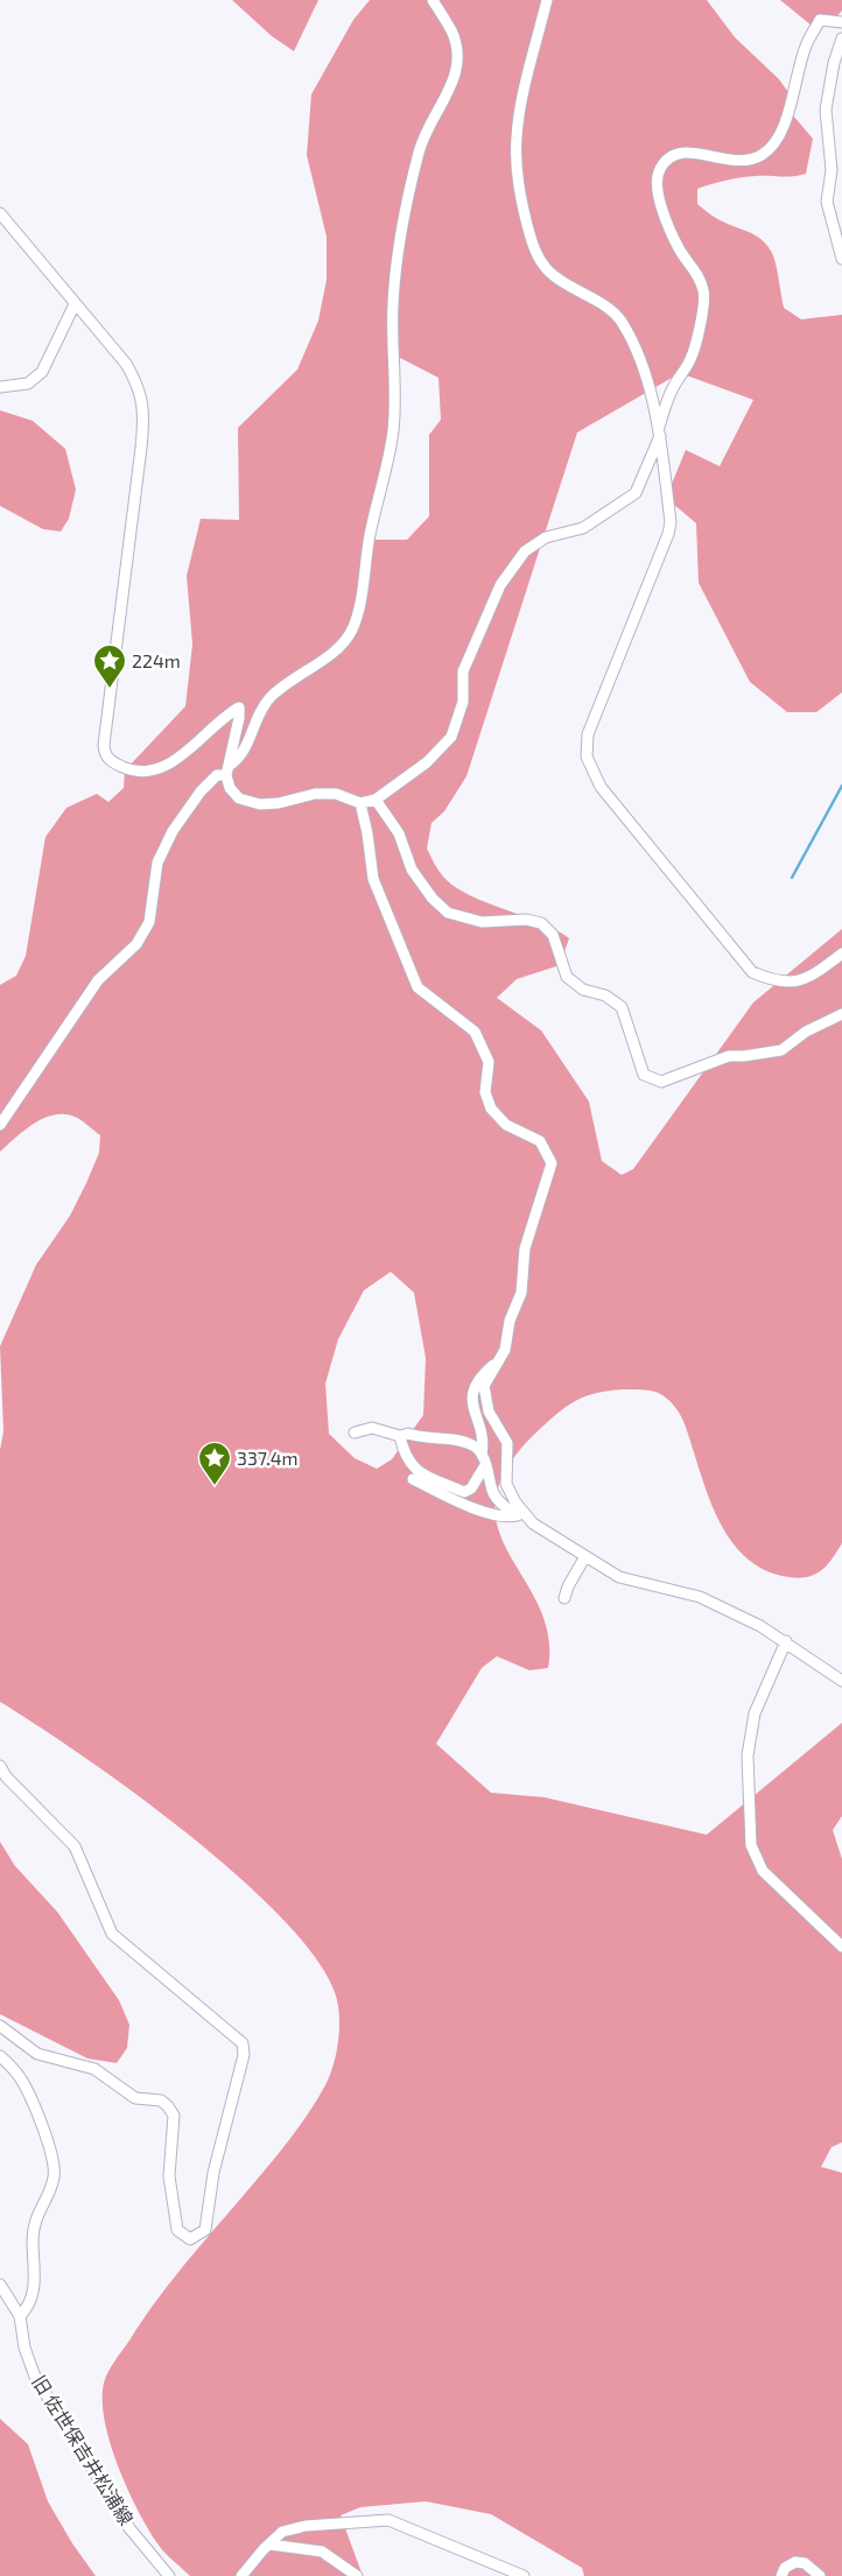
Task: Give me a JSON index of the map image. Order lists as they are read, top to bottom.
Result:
{
  "streets": {
    "street": ["旧 佐世保吉井松浦線"]
  },
  "places": {
    "place": ["224m", "337.4m"]
  }
}
